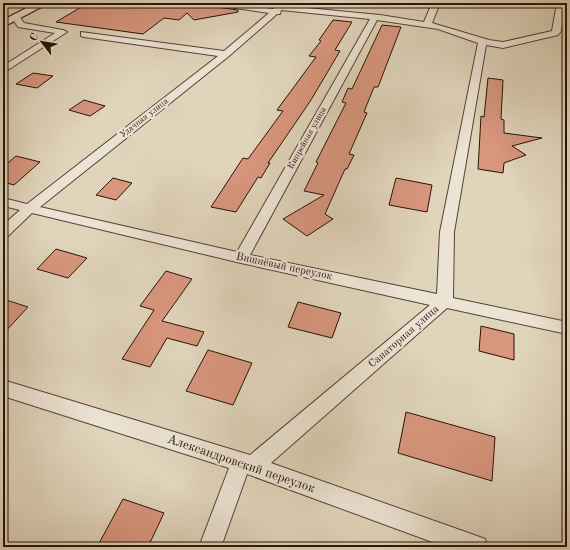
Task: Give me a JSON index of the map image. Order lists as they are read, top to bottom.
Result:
{
  "streets": {
    "street": [
      "Удачная улица",
      "Кипрейная улица",
      "Вишнёвый переулок",
      "Санаторная улица",
      "Александровский переулок"
    ]
  },
  "crossings": [
    ["Удачная улица", "Вишнёвый переулок"],
    ["Кипрейная улица", "Вишнёвый переулок"],
    ["Вишнёвый переулок", "Санаторная улица"],
    ["Санаторная улица", "Александровский переулок"]
  ],
  "north": "top left"
}
